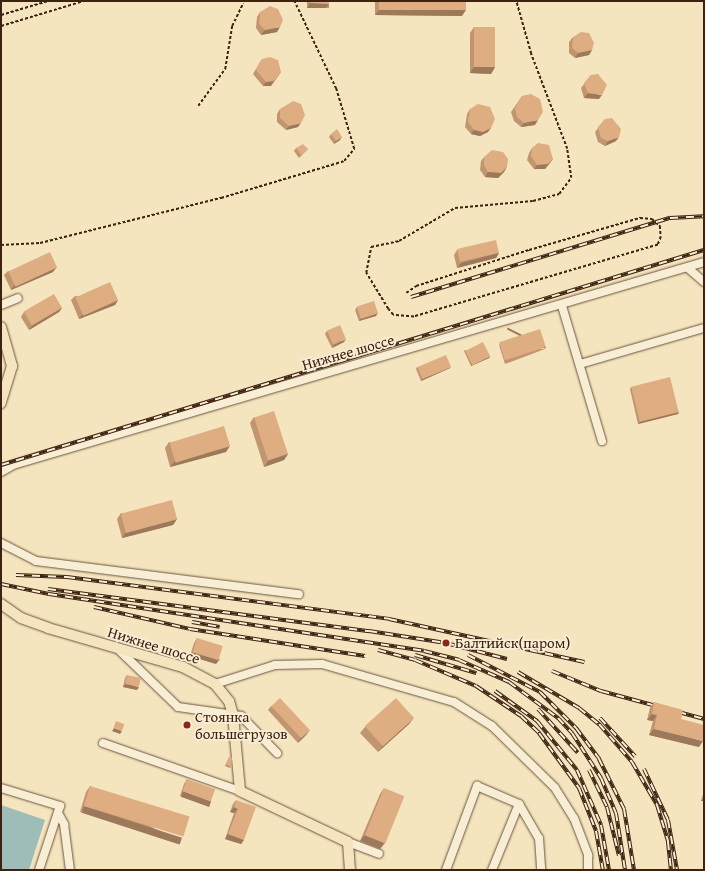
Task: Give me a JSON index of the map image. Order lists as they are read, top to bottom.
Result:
{
  "streets": {
    "main road": ["Нижнее шоссе"]
  },
  "places": ["Балтийск(паром)", "Стоянка большегрузов"]
}
